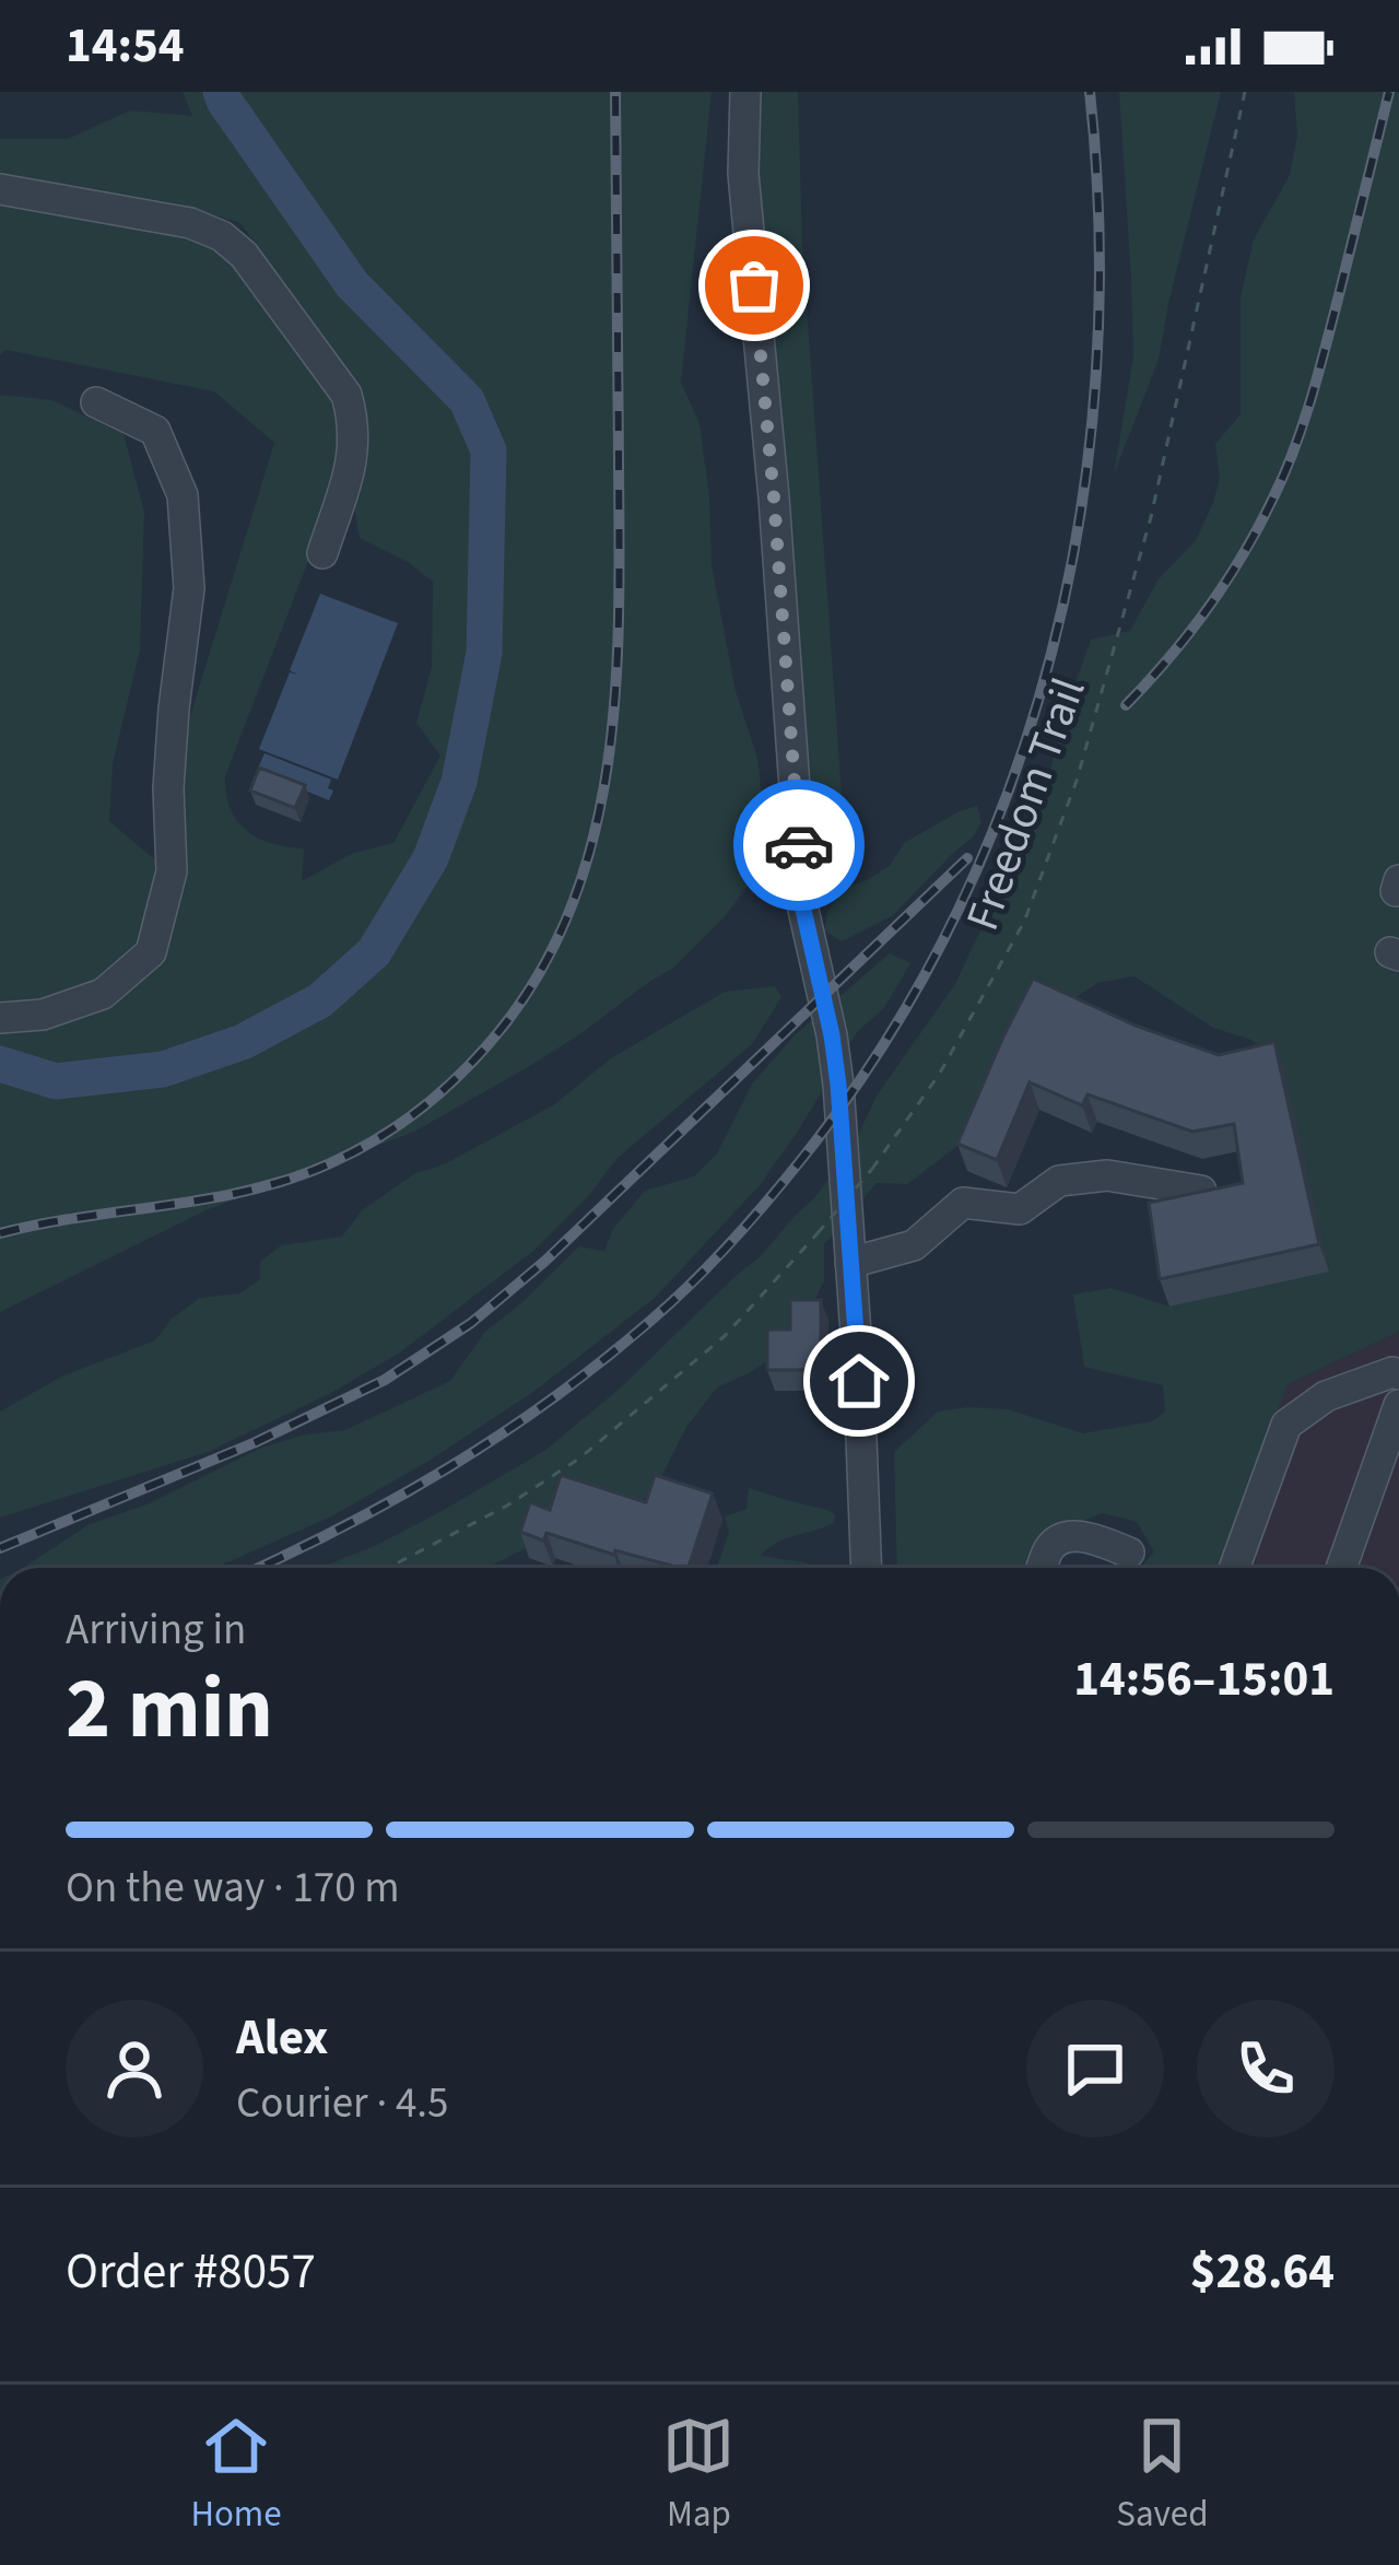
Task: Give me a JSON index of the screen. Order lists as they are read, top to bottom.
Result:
{
  "streets": {
    "path": ["Freedom Trail"]
  },
  "page": {
    "status": "14:54",
    "heading": ["2 min", "Arriving in", "14:56–15:01"],
    "panel": [
      "Alex",
      "Courier · 4.5",
      "Order #8057",
      "$28.64"
    ],
    "bar": "On the way · 170 m",
    "tabs": ["Home", "Map", "Saved"]
  }
}
